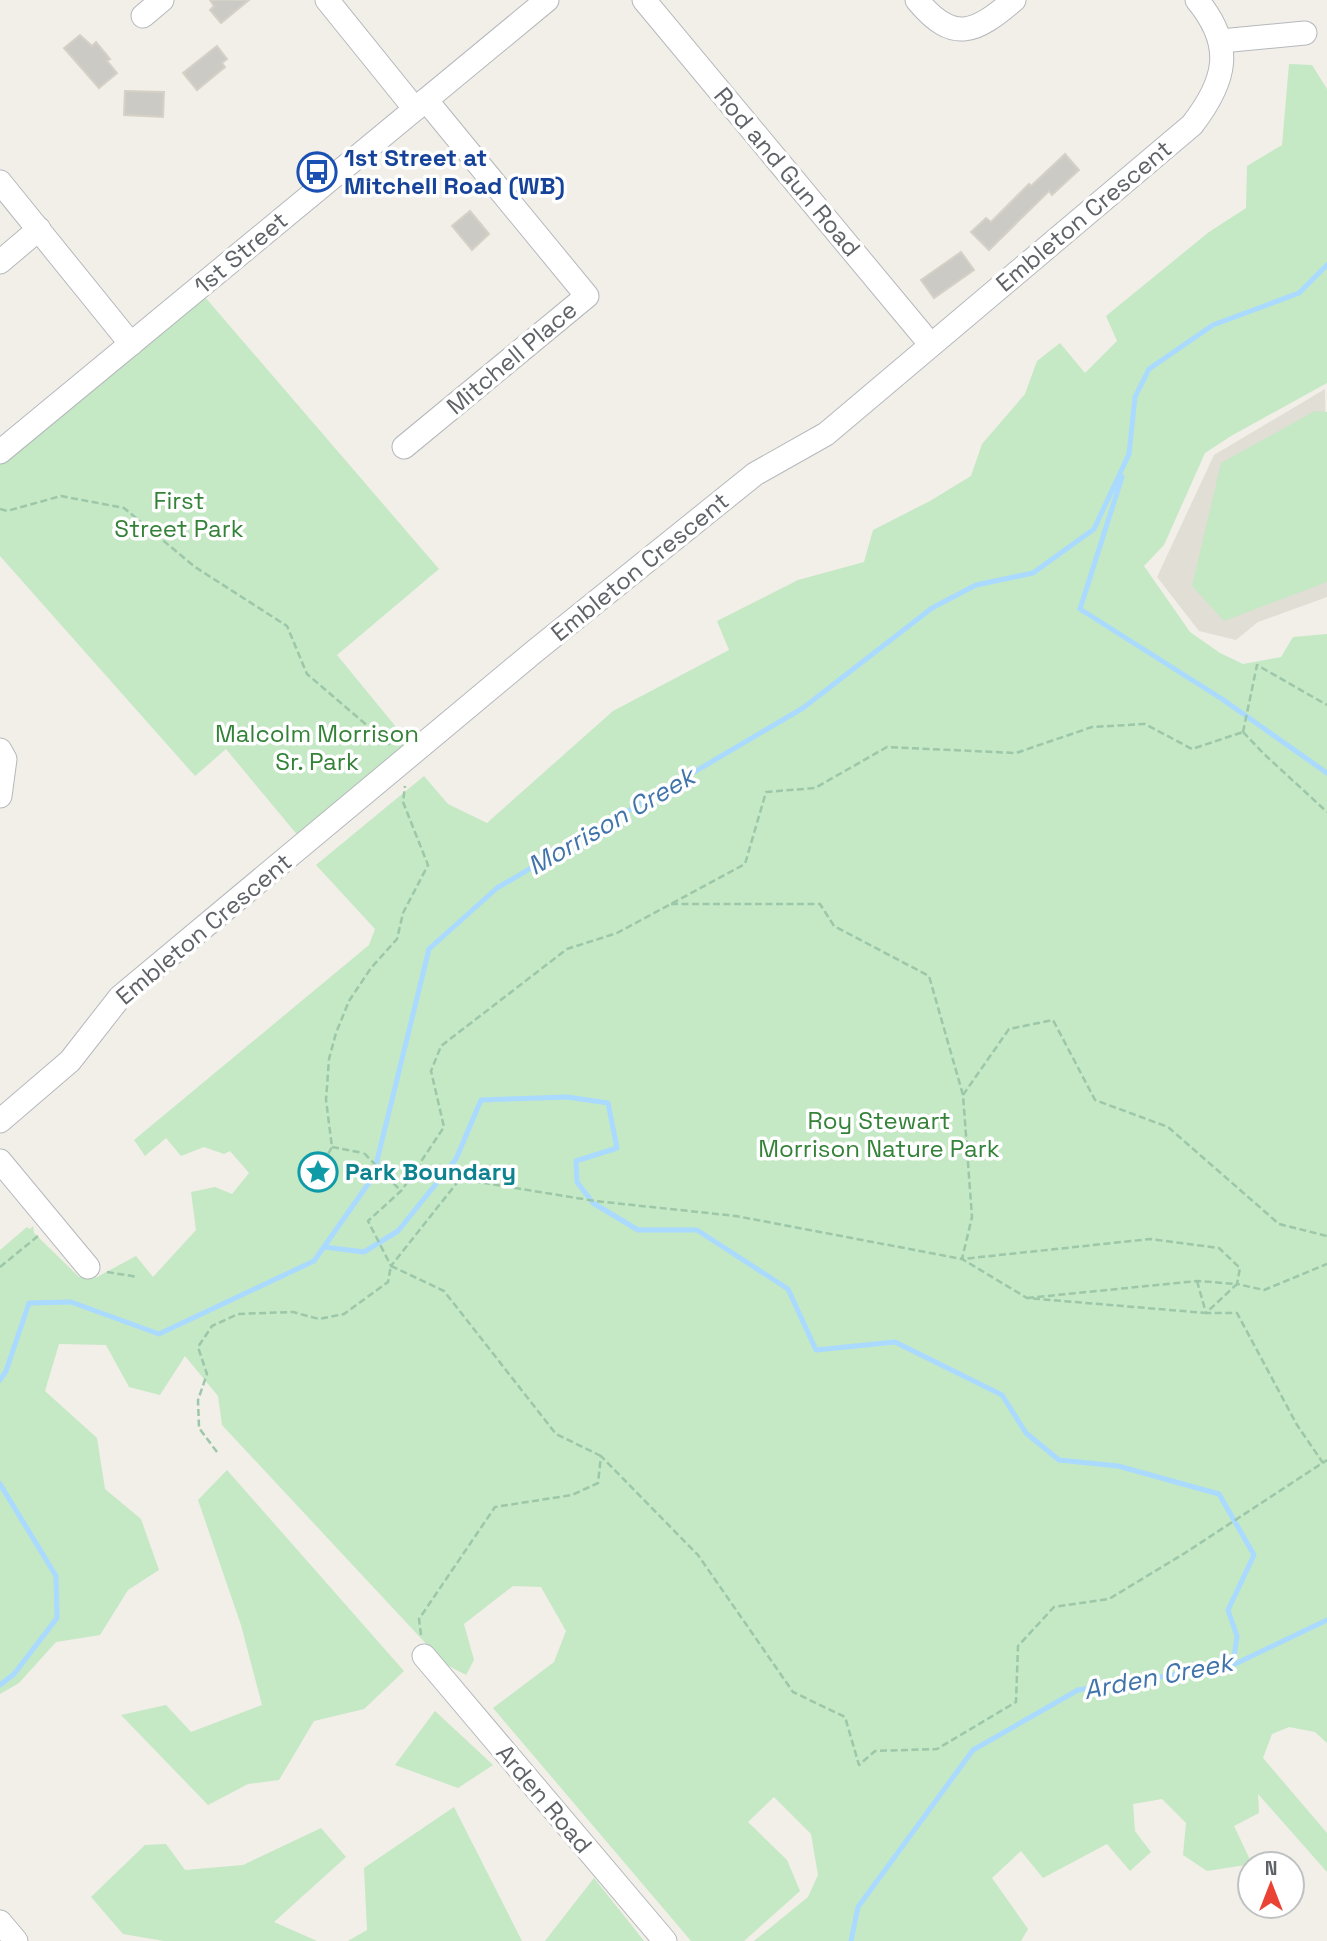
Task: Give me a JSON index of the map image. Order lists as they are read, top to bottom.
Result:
{
  "streets": {
    "street": [
      "Rod and Gun Road",
      "Embleton Crescent",
      "1st Street",
      "Mitchell Place",
      "Arden Road"
    ]
  },
  "crossings": [
    ["Rod and Gun Road", "Embleton Crescent"],
    ["1st Street", "Mitchell Place"]
  ],
  "water": ["Morrison Creek", "Arden Creek"],
  "parks": ["First Street Park", "Malcolm Morrison Sr. Park", "Roy Stewart Morrison Nature Park"],
  "places": {
    "bus stop": ["1st Street at Mitchell Road (WB)"],
    "place": ["Park Boundary"]
  },
  "north": "top"
}
